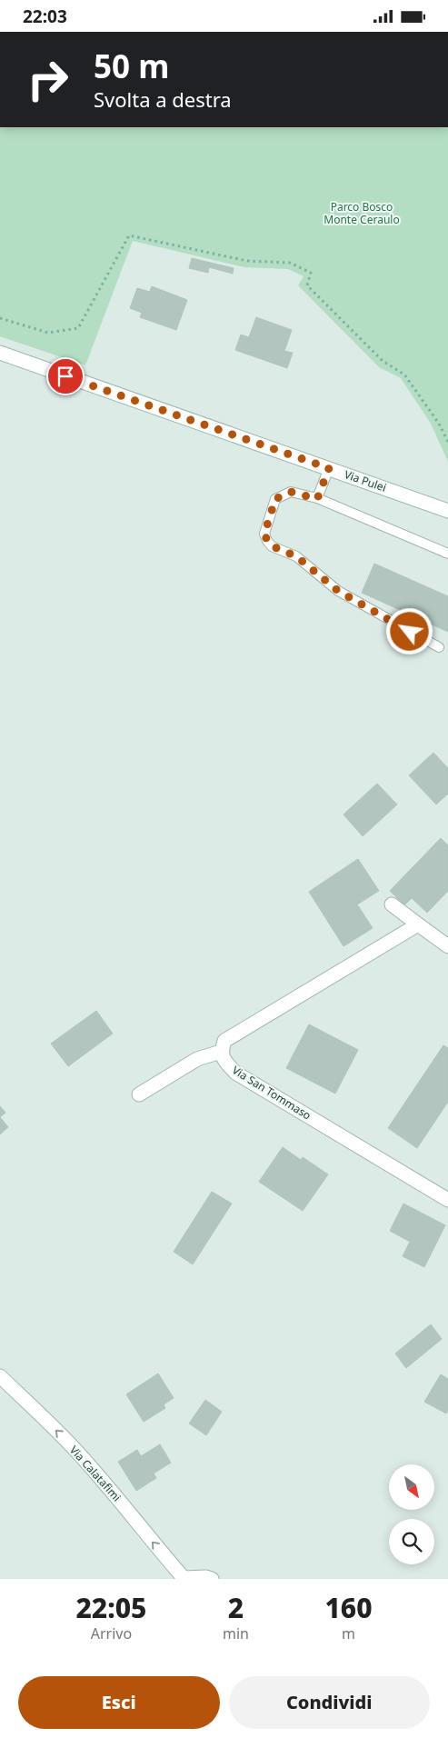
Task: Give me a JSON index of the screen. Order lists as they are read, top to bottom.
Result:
{
  "streets": {
    "street": ["Via Pulei", "Via San Tommaso", "Via Calatafimi"]
  },
  "one_way": ["Via Calatafimi"],
  "parks": ["Parco Bosco Monte Ceraulo"],
  "north": "bottom right",
  "page": {
    "status": "22:03",
    "turn": ["50 m", "Svolta a destra"],
    "eta": [
      "22:05",
      "Arrivo",
      "2",
      "min",
      "160",
      "m"
    ],
    "buttons": ["Esci", "Condividi"]
  }
}
